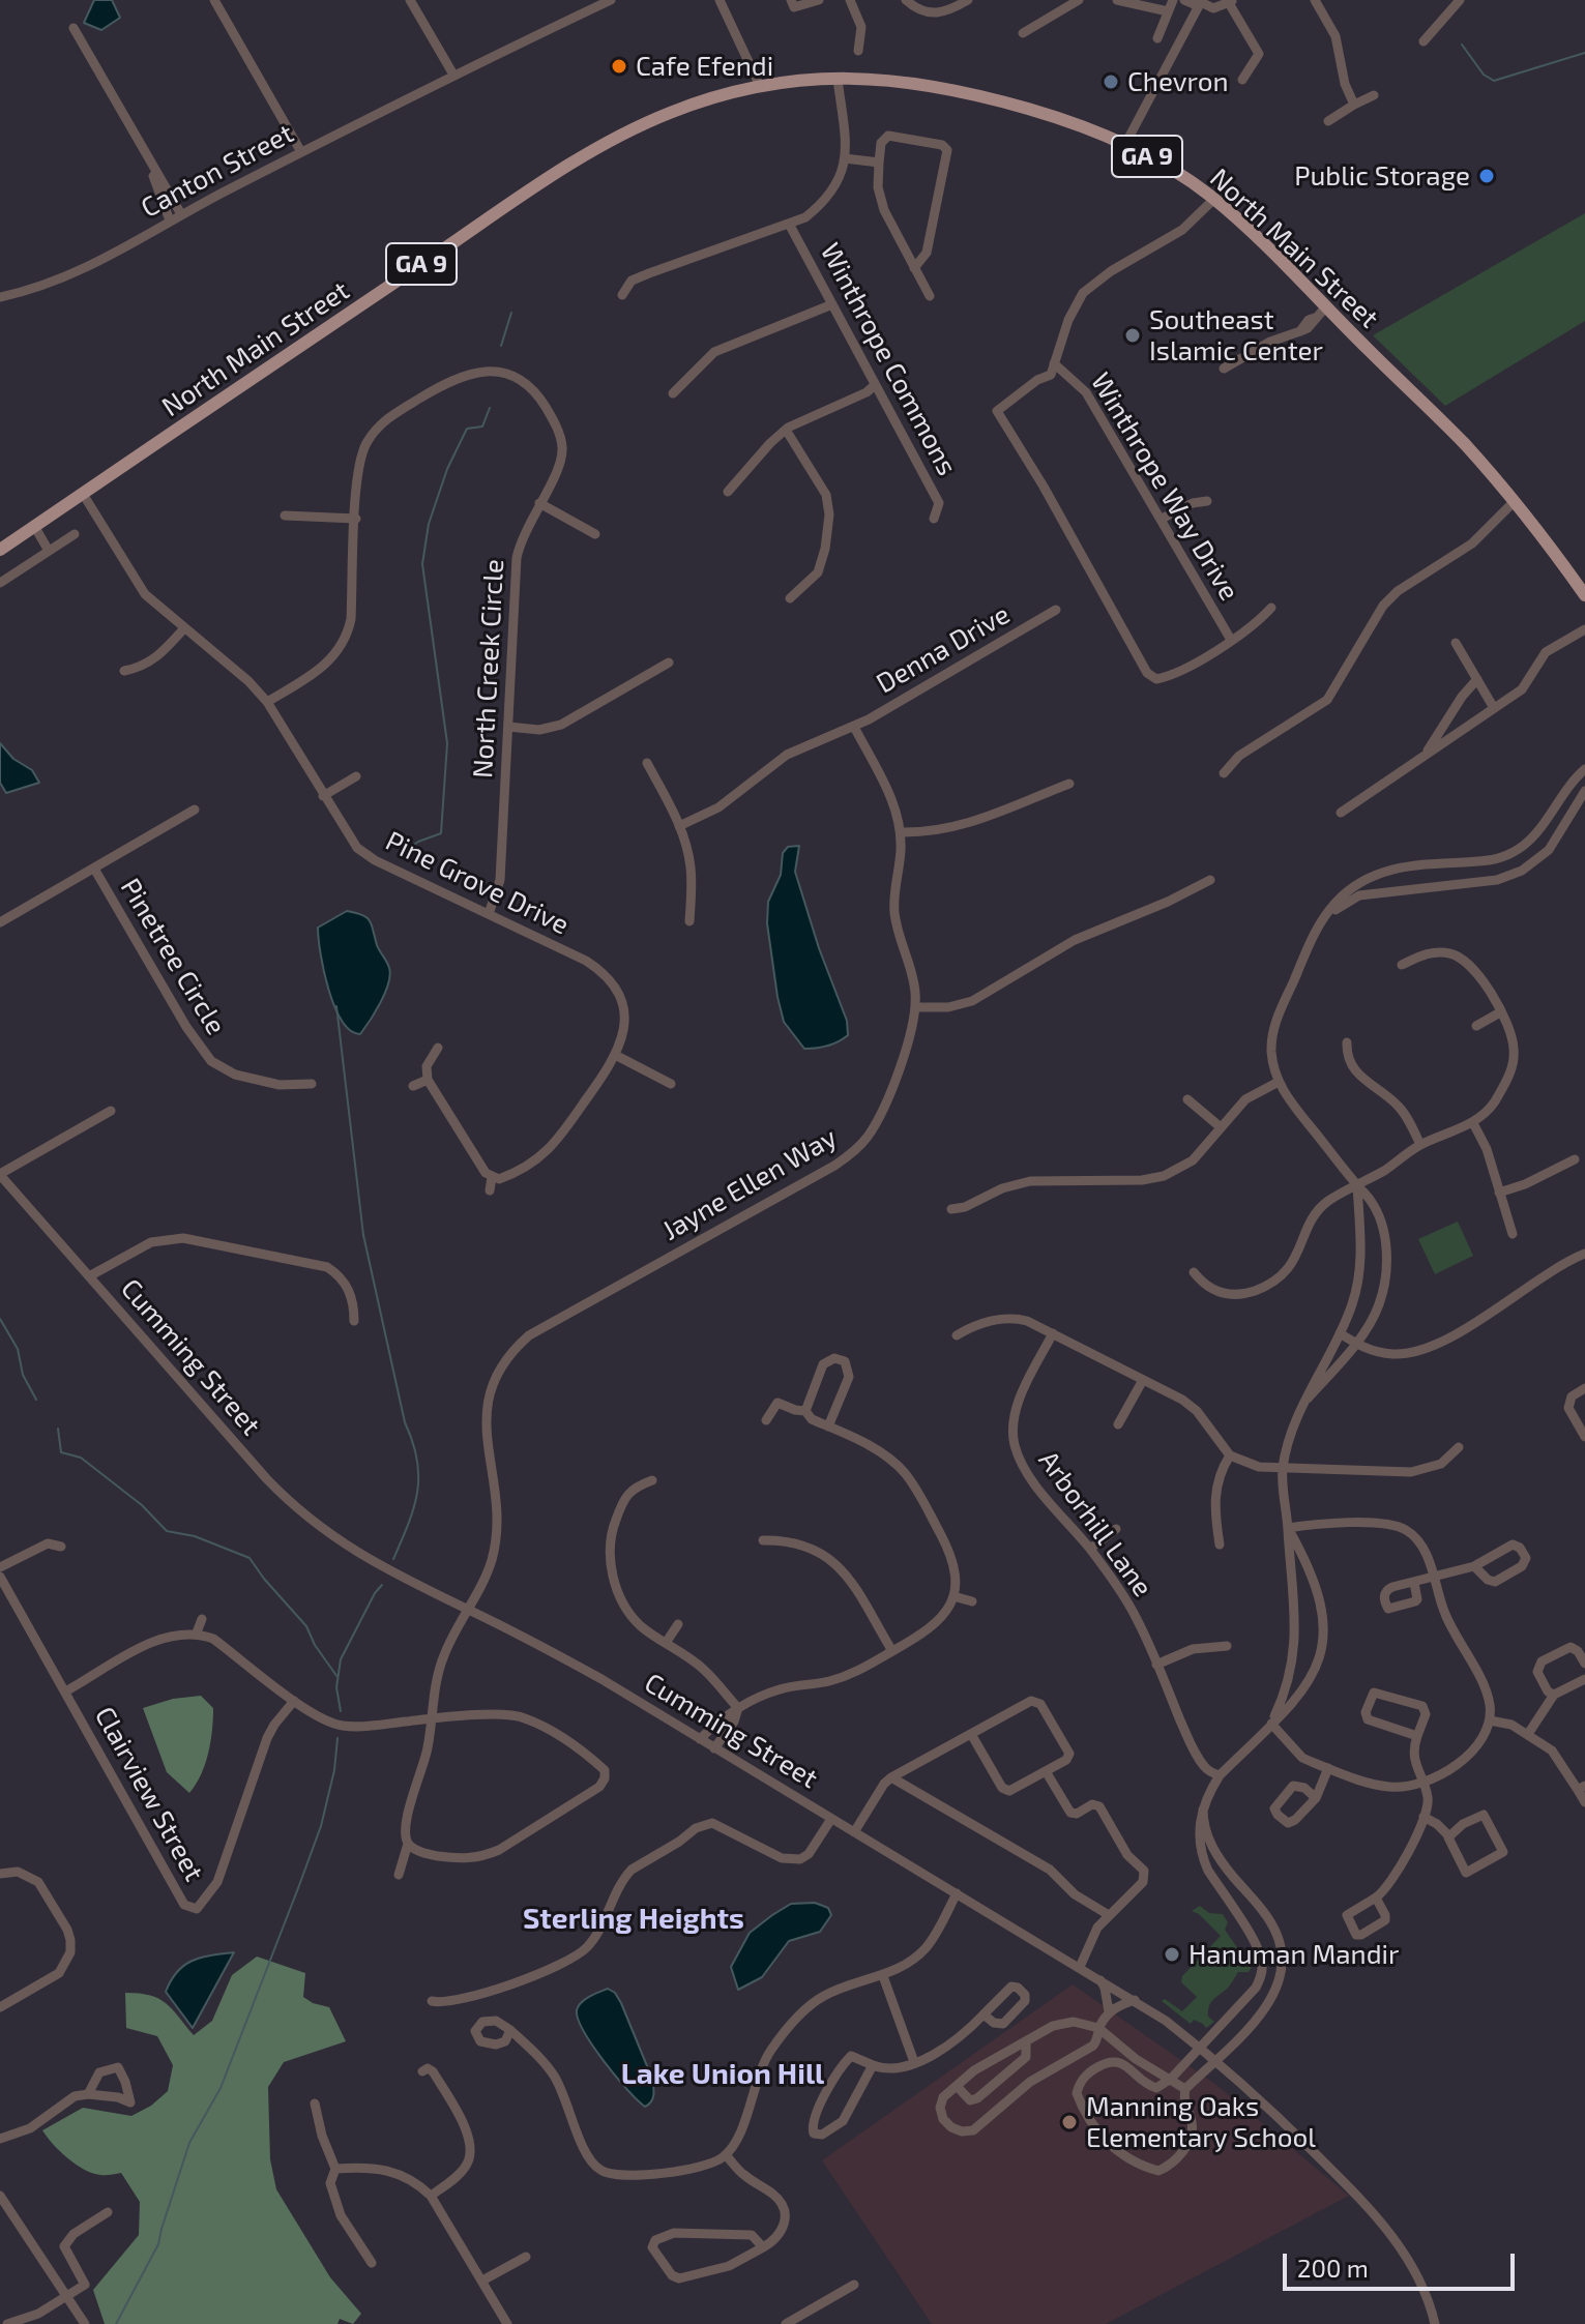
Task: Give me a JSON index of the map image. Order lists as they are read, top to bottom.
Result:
{
  "streets": {
    "main road": ["GA 9", "North Main Street"],
    "street": [
      "Canton Street",
      "Winthrope Commons",
      "Winthrope Way Drive",
      "Denna Drive",
      "North Creek Circle",
      "Pine Grove Drive",
      "Pinetree Circle",
      "Jayne Ellen Way",
      "Cumming Street",
      "Arborhill Lane",
      "Clairview Street"
    ]
  },
  "crossings": [
    ["North Main Street", "Pine Grove Drive"],
    ["Denna Drive", "Jayne Ellen Way"],
    ["North Creek Circle", "Pine Grove Drive"],
    ["Jayne Ellen Way", "Cumming Street"]
  ],
  "districts": ["Sterling Heights", "Lake Union Hill"],
  "places": [
    "Cafe Efendi",
    "Chevron",
    "Public Storage",
    "Southeast Islamic Center",
    "Hanuman Mandir",
    "Manning Oaks Elementary School"
  ],
  "scale_bar": "200 m"
}
